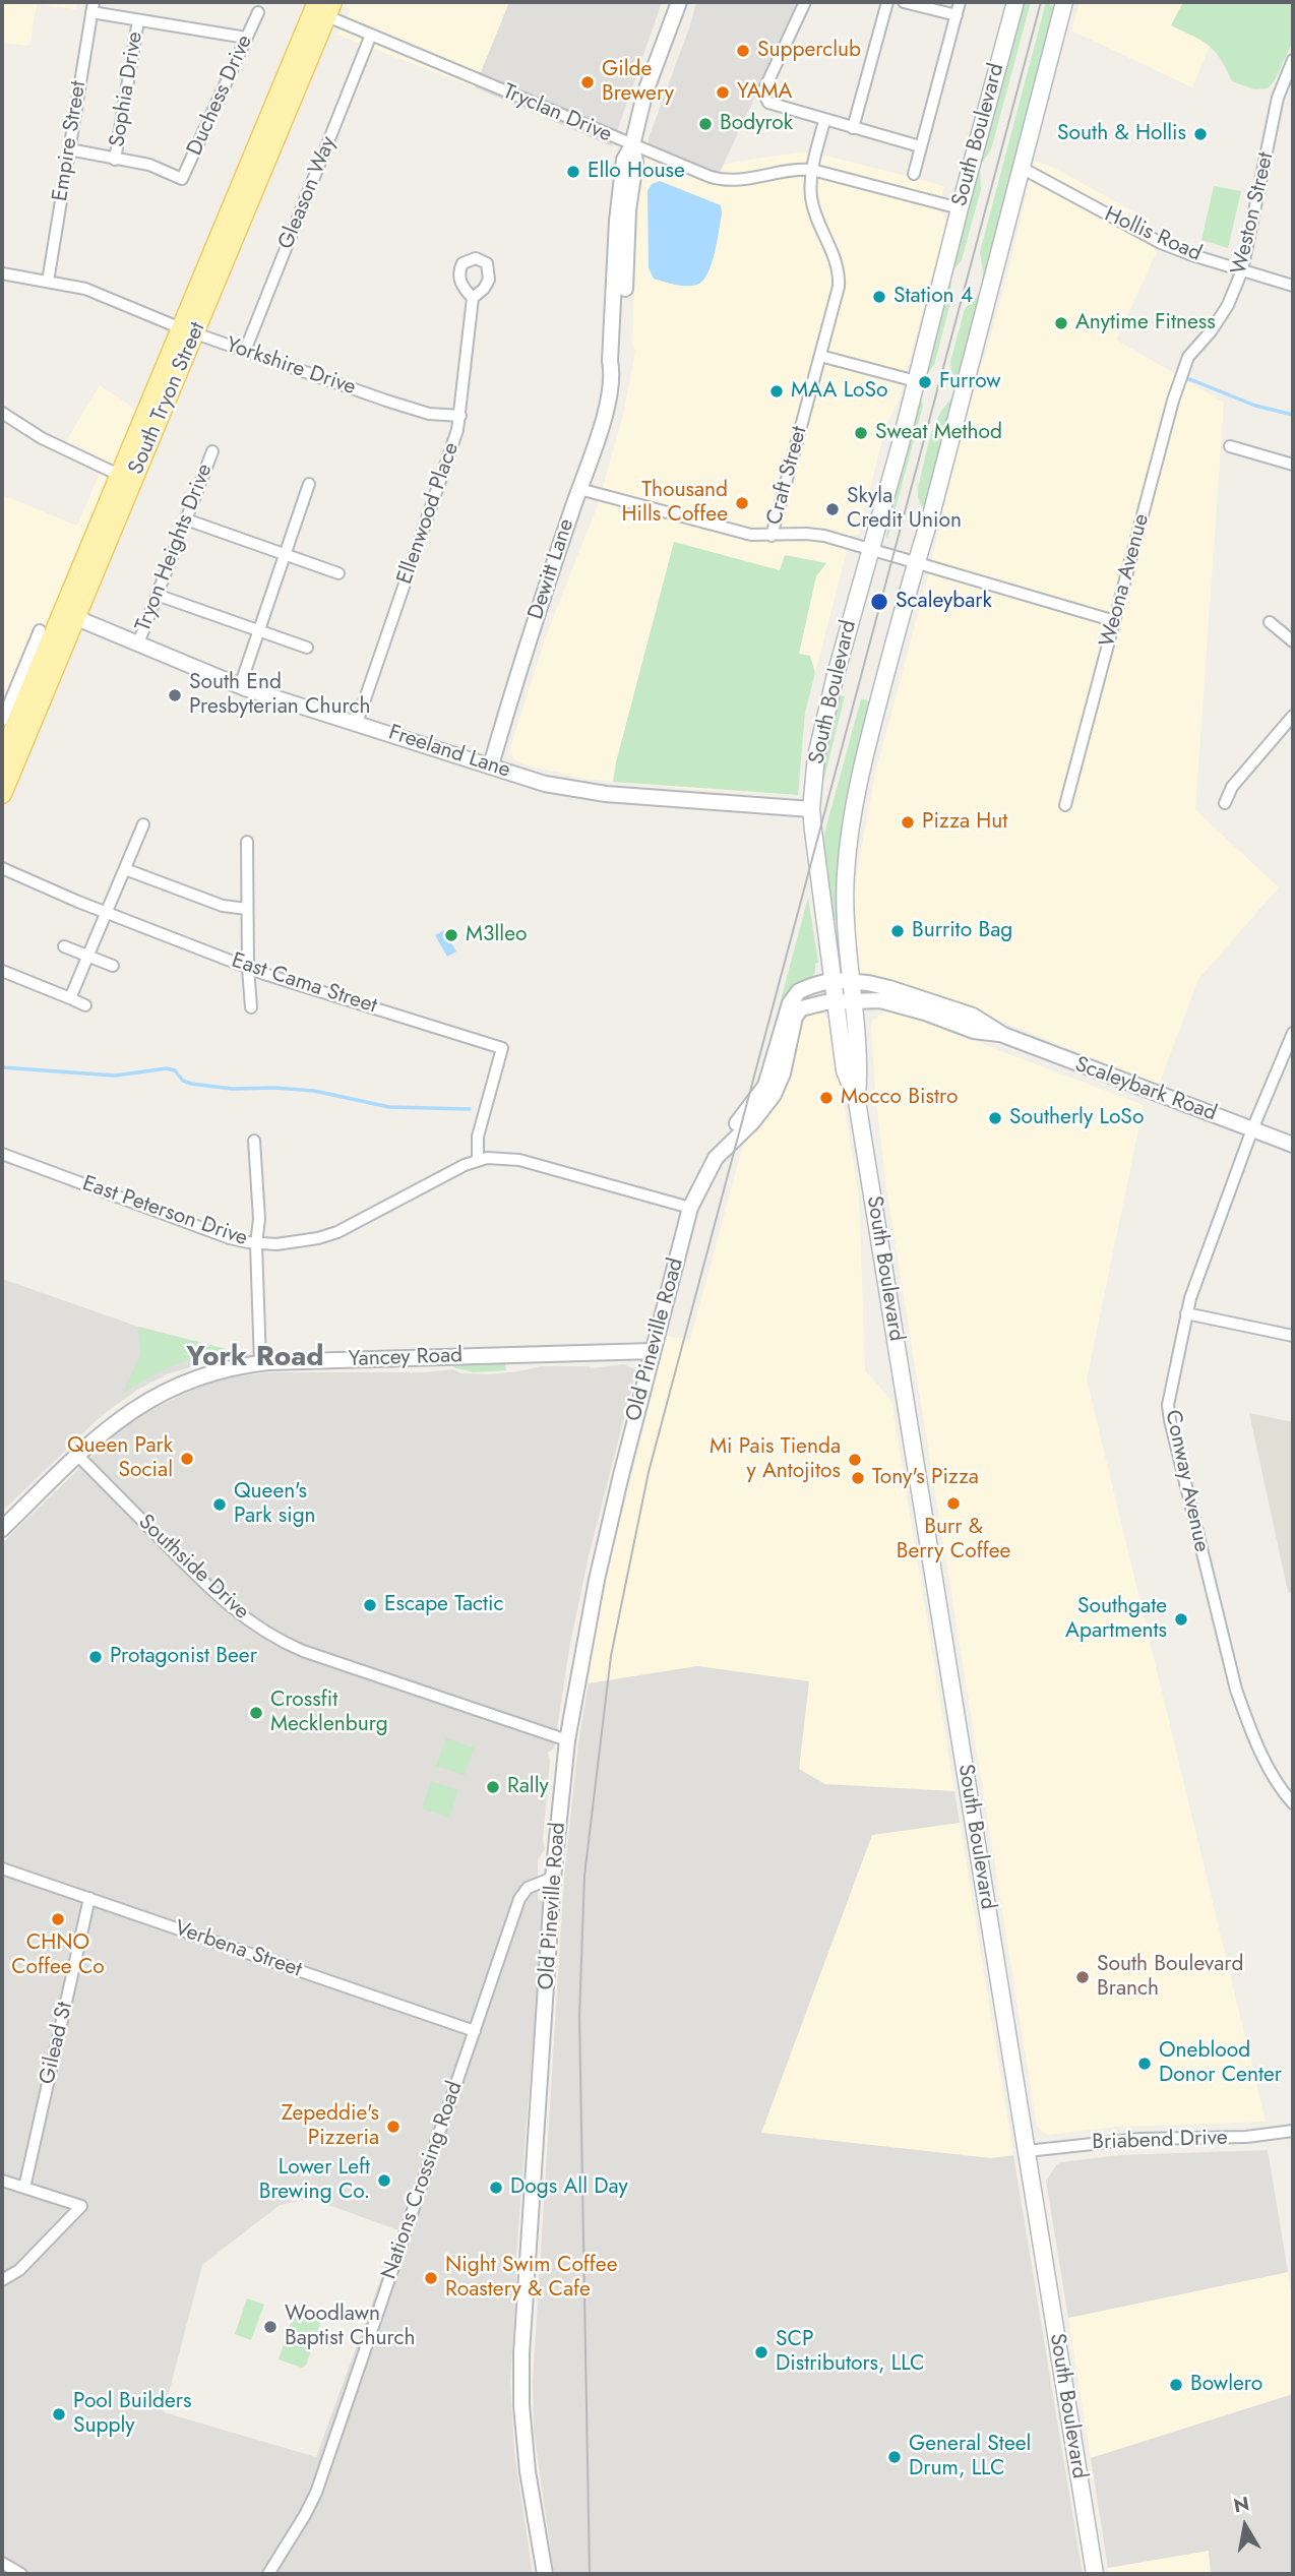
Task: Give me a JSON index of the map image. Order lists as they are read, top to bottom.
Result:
{
  "streets": {
    "main road": ["South Boulevard", "South Tryon Street"],
    "street": [
      "Sophia Drive",
      "Duchess Drive",
      "Tryclan Drive",
      "Empire Street",
      "Gleason Way",
      "Weston Street",
      "Hollis Road",
      "Yorkshire Drive",
      "Craft Street",
      "Ellenwood Place",
      "Tryon Heights Drive",
      "Dewitt Lane",
      "Weona Avenue",
      "Freeland Lane",
      "East Cama Street",
      "Scaleybark Road",
      "East Peterson Drive",
      "Old Pineville Road",
      "Yancey Road",
      "Conway Avenue",
      "Southside Drive",
      "Verbena Street",
      "Gilead St",
      "Briabend Drive",
      "Nations Crossing Road"
    ]
  },
  "crossings": [
    ["Sophia Drive", "Duchess Drive"],
    ["Tryclan Drive", "South Boulevard"],
    ["Tryclan Drive", "Gleason Way"],
    ["Tryclan Drive", "South Tryon Street"],
    ["Tryclan Drive", "Craft Street"],
    ["Tryclan Drive", "Dewitt Lane"],
    ["South Boulevard", "Hollis Road"],
    ["South Boulevard", "Freeland Lane"],
    ["South Boulevard", "Scaleybark Road"],
    ["South Boulevard", "Old Pineville Road"],
    ["South Boulevard", "Briabend Drive"],
    ["Empire Street", "Yorkshire Drive"],
    ["Gleason Way", "Yorkshire Drive"],
    ["Weston Street", "Hollis Road"],
    ["Weston Street", "Weona Avenue"],
    ["Yorkshire Drive", "South Tryon Street"],
    ["Yorkshire Drive", "Ellenwood Place"],
    ["South Tryon Street", "Freeland Lane"],
    ["Ellenwood Place", "Freeland Lane"],
    ["Tryon Heights Drive", "Freeland Lane"],
    ["Dewitt Lane", "Freeland Lane"],
    ["East Cama Street", "East Peterson Drive"],
    ["Scaleybark Road", "Old Pineville Road"],
    ["Scaleybark Road", "Conway Avenue"],
    ["East Peterson Drive", "Old Pineville Road"],
    ["Old Pineville Road", "Yancey Road"],
    ["Old Pineville Road", "Southside Drive"],
    ["Old Pineville Road", "Nations Crossing Road"],
    ["Yancey Road", "Southside Drive"],
    ["Verbena Street", "Gilead St"],
    ["Verbena Street", "Nations Crossing Road"]
  ],
  "districts": ["York Road"],
  "places": [
    "Supperclub",
    "Gilde Brewery",
    "YAMA",
    "Bodyrok",
    "South & Hollis",
    "Ello House",
    "Station 4",
    "Anytime Fitness",
    "Furrow",
    "MAA LoSo",
    "Sweat Method",
    "Thousand Hills Coffee",
    "Skyla Credit Union",
    "Scaleybark",
    "South End Presbyterian Church",
    "Pizza Hut",
    "Burrito Bag",
    "M3lleo",
    "Mocco Bistro",
    "Southerly LoSo",
    "Queen Park Social",
    "Mi Pais Tienda y Antojitos",
    "Tony's Pizza",
    "Burr & Berry Coffee",
    "Queen's Park sign",
    "Escape Tactic",
    "Southgate Apartments",
    "Protagonist Beer",
    "Crossfit Mecklenburg",
    "Rally",
    "CHNO Coffee Co",
    "South Boulevard Branch",
    "Oneblood Donor Center",
    "Zepeddie's Pizzeria",
    "Lower Left Brewing Co.",
    "Dogs All Day",
    "Night Swim Coffee Roastery & Cafe",
    "Woodlawn Baptist Church",
    "SCP Distributors, LLC",
    "Bowlero",
    "Pool Builders Supply",
    "General Steel Drum, LLC"
  ],
  "north": "top"
}
